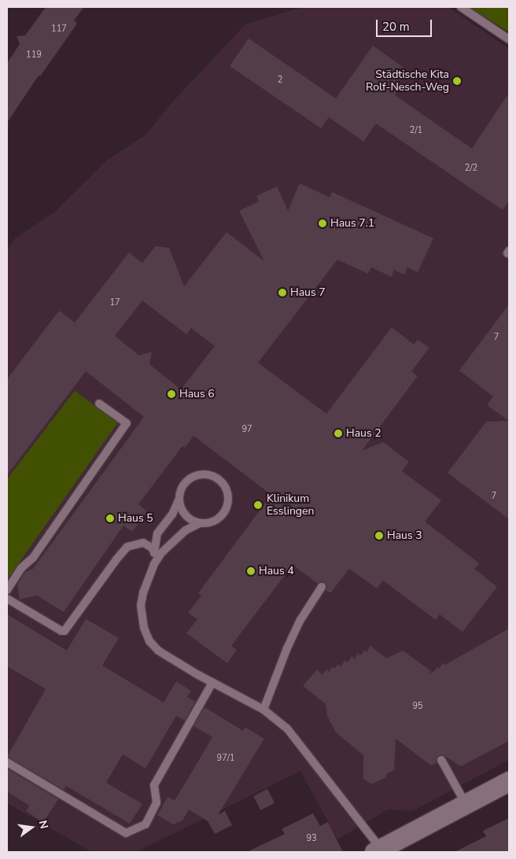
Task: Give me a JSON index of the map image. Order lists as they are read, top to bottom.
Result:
{
  "places": [
    "Städtische Kita Rolf-Nesch-Weg",
    "Haus 7.1",
    "Haus 7",
    "Haus 6",
    "Haus 2",
    "Klinikum Esslingen",
    "Haus 5",
    "Haus 3",
    "Haus 4"
  ],
  "house_numbers": [
    "117",
    "119",
    "2",
    "2/1",
    "2/2",
    "17",
    "7",
    "97",
    "7",
    "95",
    "97/1",
    "93"
  ],
  "scale_bar": "20 m",
  "north": "right"
}
